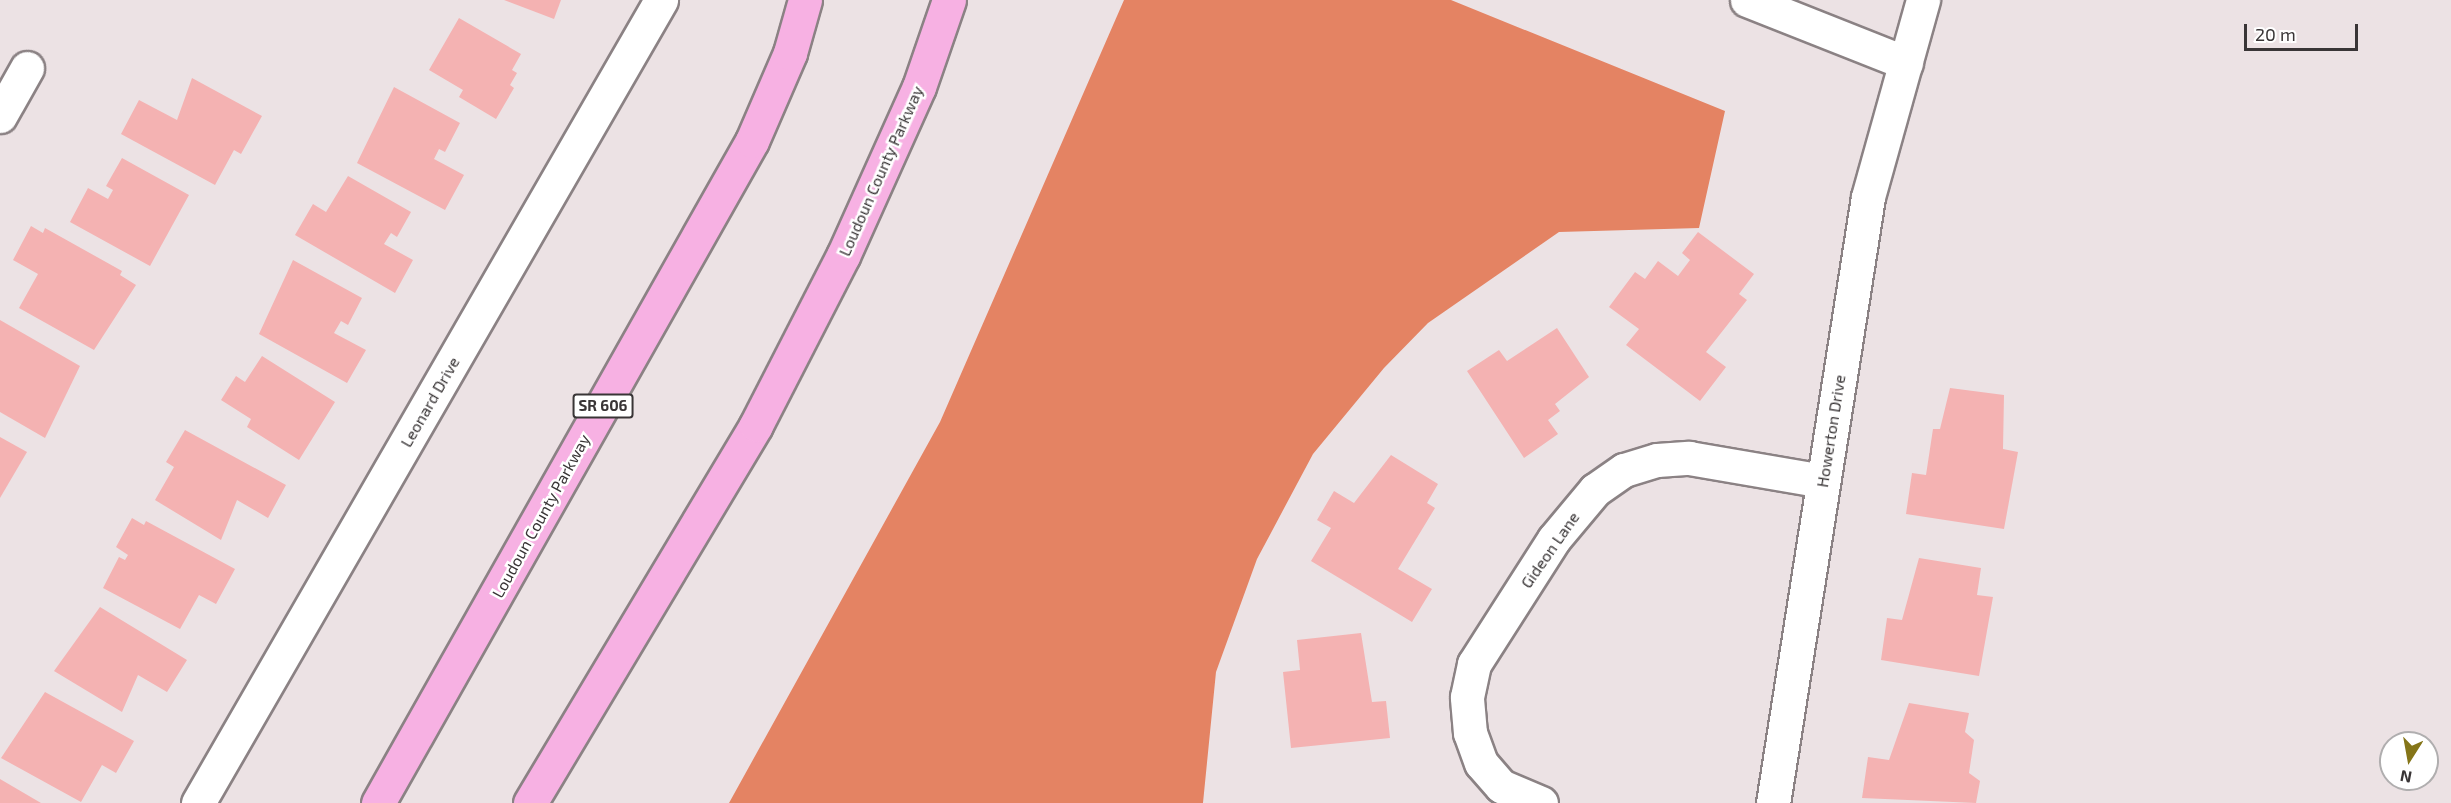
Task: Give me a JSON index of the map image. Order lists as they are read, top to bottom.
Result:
{
  "streets": {
    "main road": ["Loudoun County Parkway", "SR 606"],
    "street": ["Leonard Drive", "Howerton Drive", "Gideon Lane"]
  },
  "crossings": [
    ["Howerton Drive", "Gideon Lane"]
  ],
  "scale_bar": "20 m",
  "north": "bottom"
}
